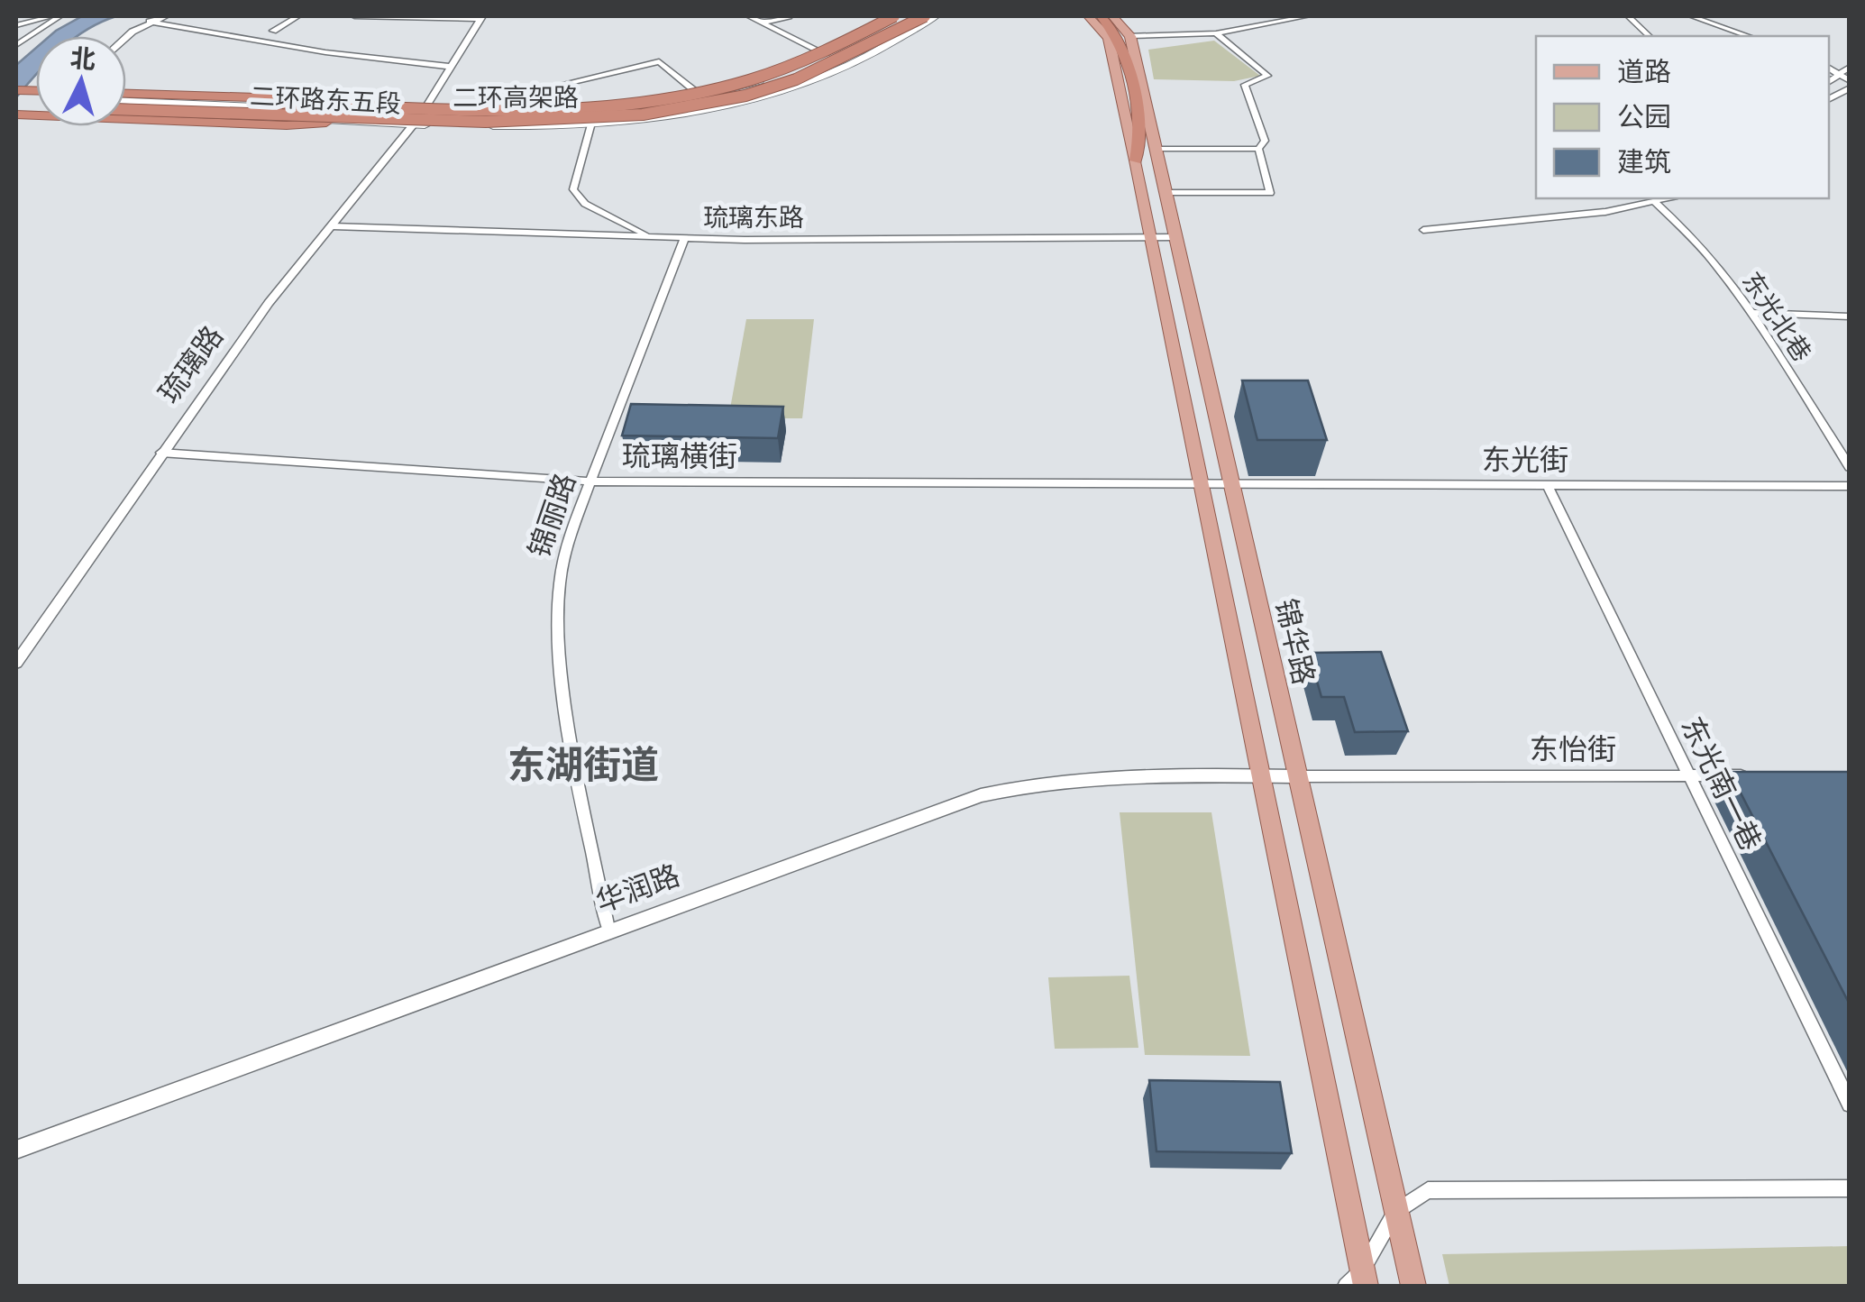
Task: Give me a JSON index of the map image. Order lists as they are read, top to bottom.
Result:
{
  "streets": {
    "highway": ["二环高架路"],
    "main road": ["二环路东五段", "锦华路"],
    "street": [
      "琉璃东路",
      "东光北巷",
      "琉璃路",
      "琉璃横街",
      "东光街",
      "锦丽路",
      "东怡街",
      "东光南一巷",
      "华润路"
    ]
  },
  "crossings": [
    ["二环路东五段", "琉璃路"],
    ["琉璃东路", "琉璃路"],
    ["琉璃东路", "锦丽路"],
    ["琉璃东路", "锦华路"],
    ["琉璃路", "琉璃横街"],
    ["琉璃横街", "东光街"],
    ["琉璃横街", "锦丽路"],
    ["琉璃横街", "锦华路"],
    ["东光街", "锦华路"],
    ["东光街", "东光南一巷"],
    ["锦丽路", "华润路"],
    ["锦华路", "东怡街"],
    ["锦华路", "华润路"],
    ["东怡街", "东光南一巷"],
    ["东怡街", "华润路"]
  ],
  "districts": ["东湖街道"],
  "legend": ["道路", "公园", "建筑"],
  "north": "top"
}
